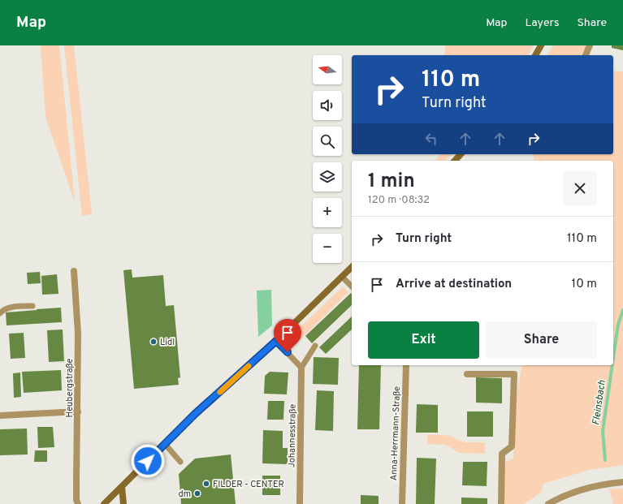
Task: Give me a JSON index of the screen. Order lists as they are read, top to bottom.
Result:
{
  "streets": {
    "street": ["Heubergstraße", "Anna-Herrmann-Straße", "Johannesstraße"]
  },
  "water": ["Fleinsbach"],
  "places": ["Lidl", "FILDER - CENTER", "dm"],
  "north": "left",
  "page": {
    "header": "Map",
    "nav": ["Map", "Layers", "Share"],
    "map_buttons": ["+", "−"],
    "turn": ["110 m", "Turn right"],
    "heading": ["1 min", "120 m · 08:32"],
    "list": [
      {
        "name": "Turn right",
        "value": "110 m"
      },
      {
        "name": "Arrive at destination",
        "value": "10 m"
      }
    ],
    "buttons": ["Exit", "Share"]
  }
}
